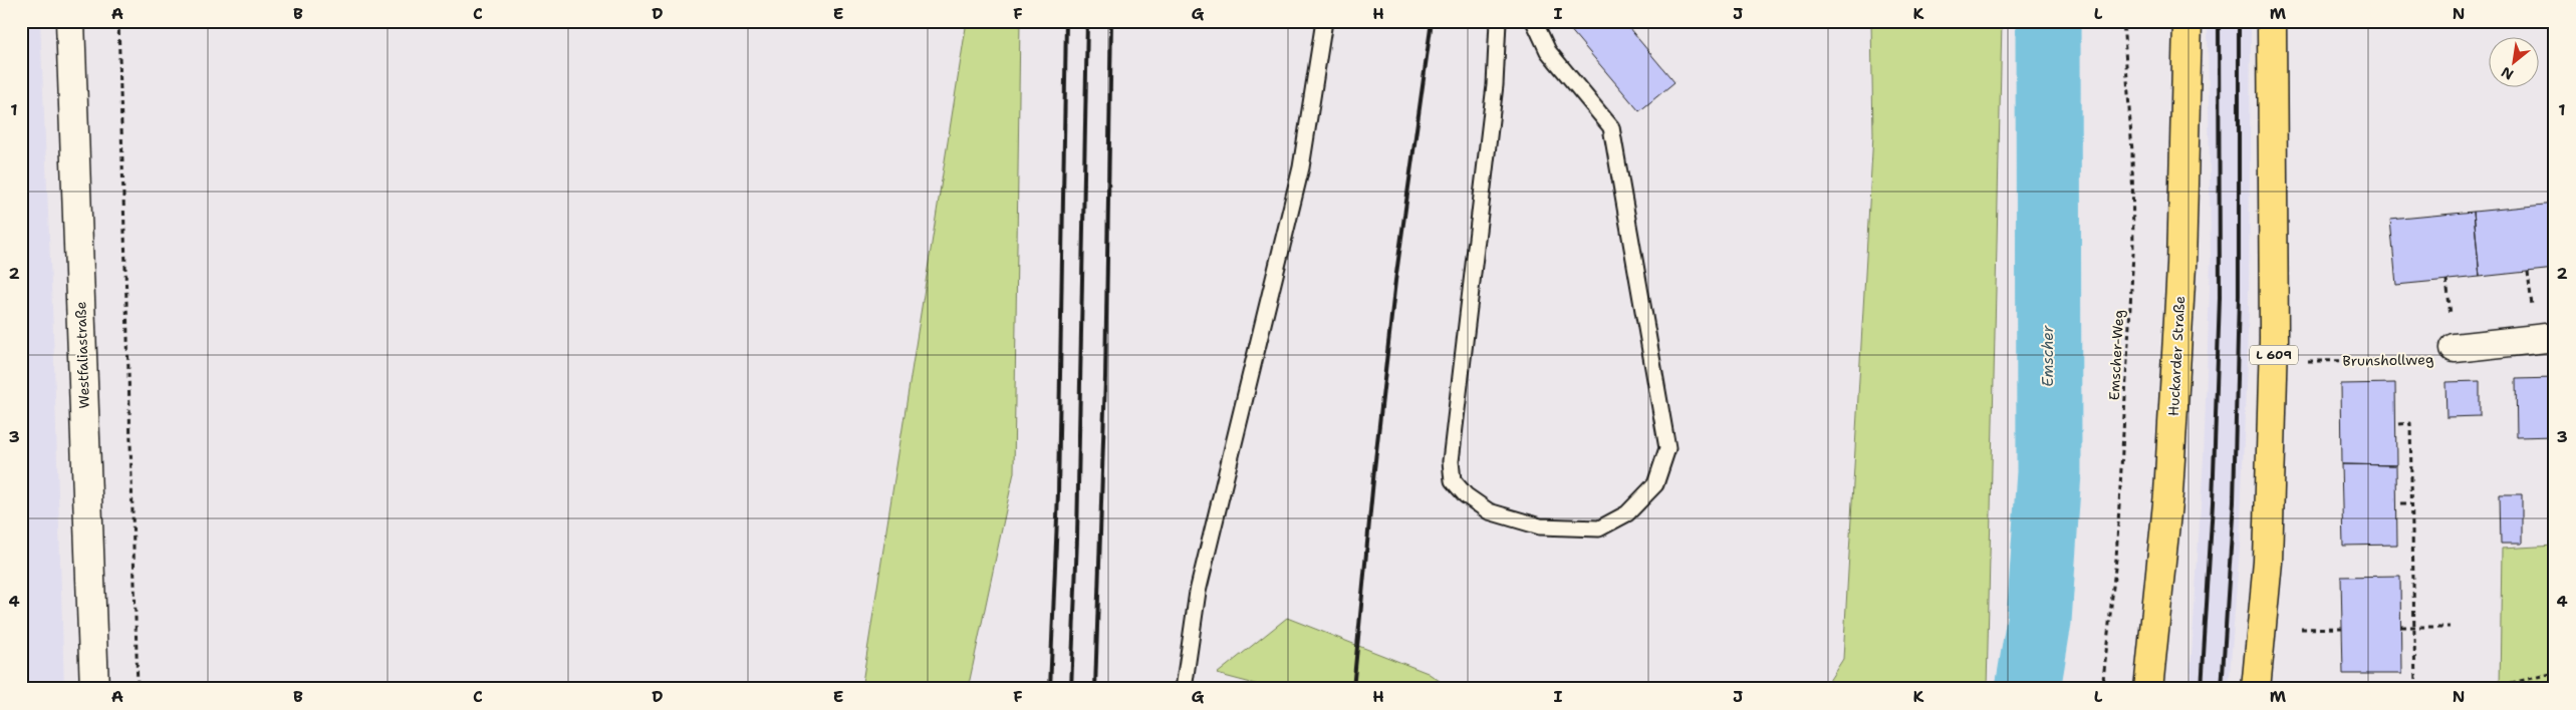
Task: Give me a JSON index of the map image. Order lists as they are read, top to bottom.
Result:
{
  "streets": {
    "main road": ["L 609", "Huckarder Straße"],
    "street": ["Westfaliastraße", "Brunshollweg"],
    "path": ["Emscher-Weg"]
  },
  "water": ["Emscher"],
  "north": "bottom left",
  "grid": {
    "columns": [
      "A",
      "B",
      "C",
      "D",
      "E",
      "F",
      "G",
      "H",
      "I",
      "J",
      "K",
      "L",
      "M",
      "N"
    ],
    "rows": [
      "1",
      "2",
      "3",
      "4"
    ]
  }
}
